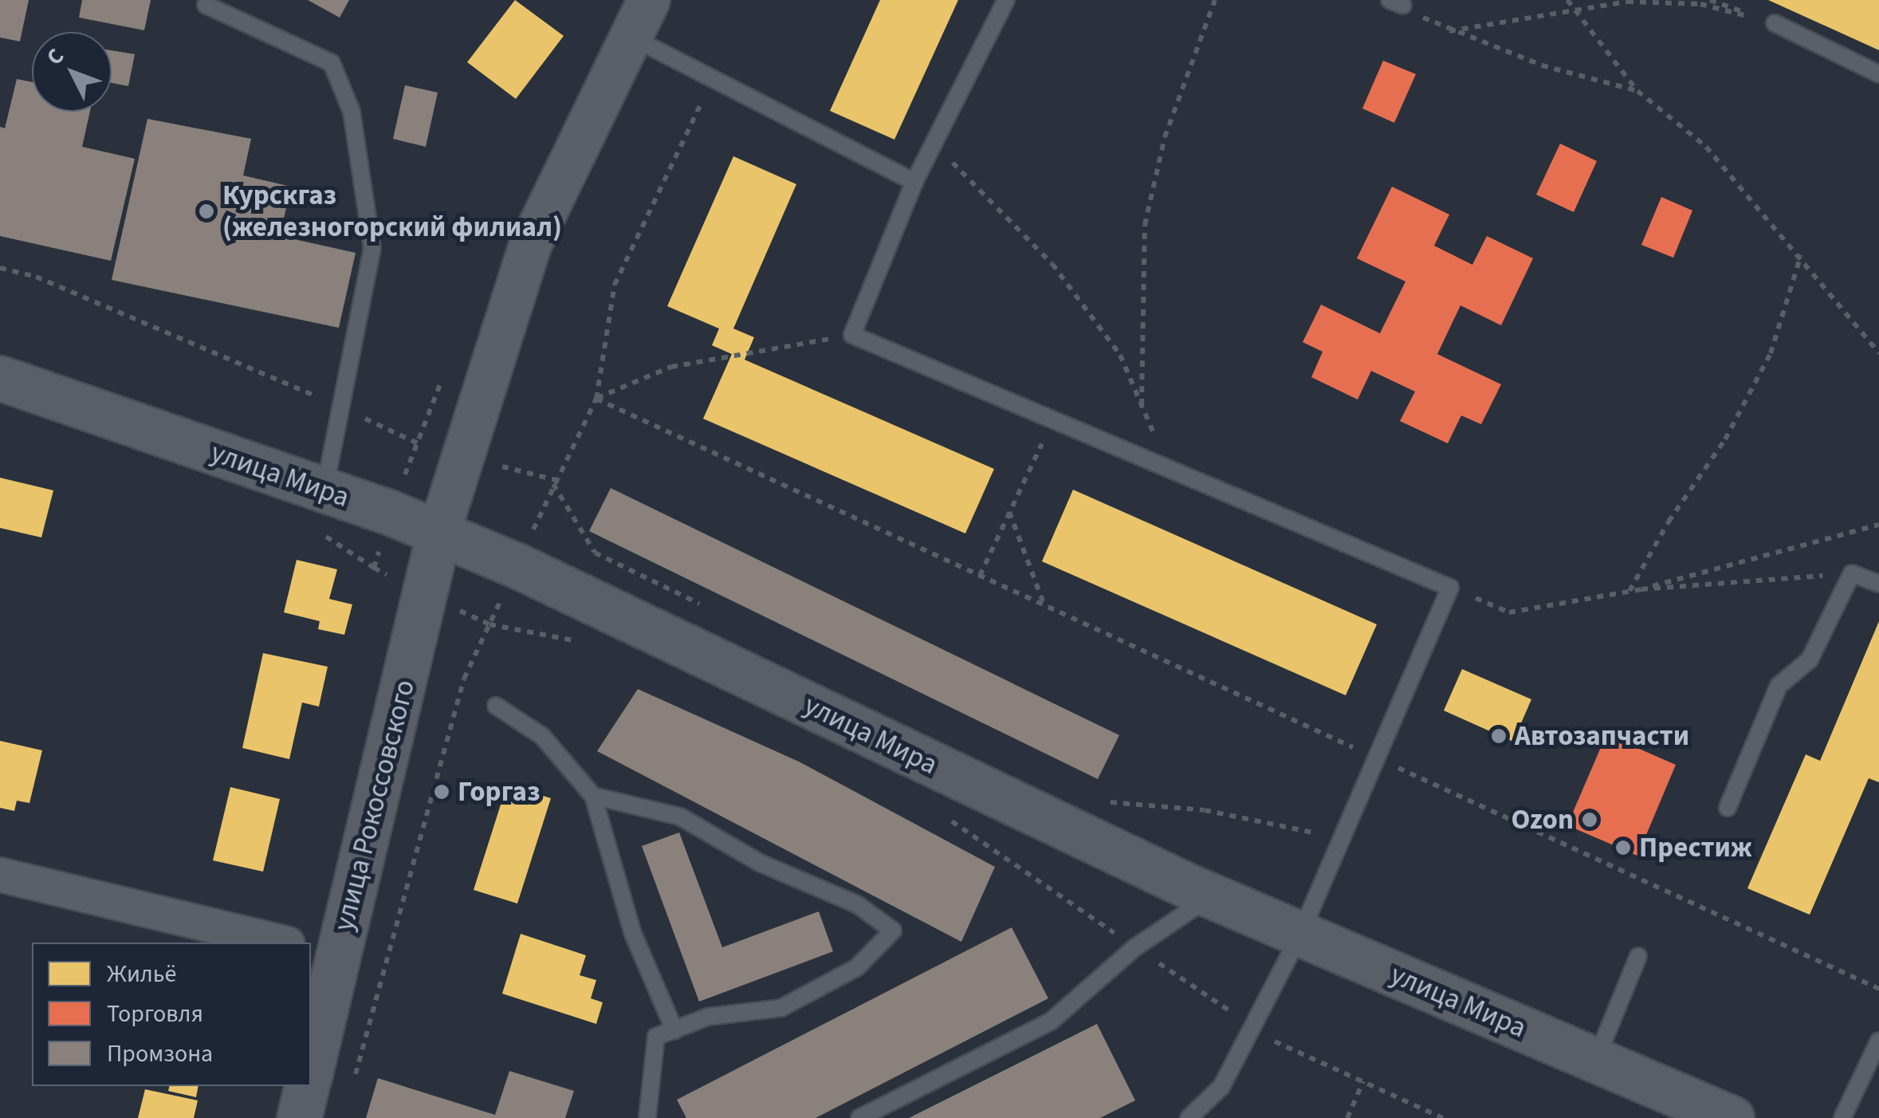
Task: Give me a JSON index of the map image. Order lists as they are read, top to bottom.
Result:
{
  "streets": {
    "main road": ["улица Мира", "улица Рокоссовского"]
  },
  "crossings": [
    ["улица Мира", "улица Рокоссовского"]
  ],
  "places": [
    "Курскгаз (железногорский филиал)",
    "Автозапчасти",
    "Горгаз",
    "Ozon",
    "Престиж"
  ],
  "legend": ["Жильё", "Торговля", "Промзона"],
  "north": "top left"
}
